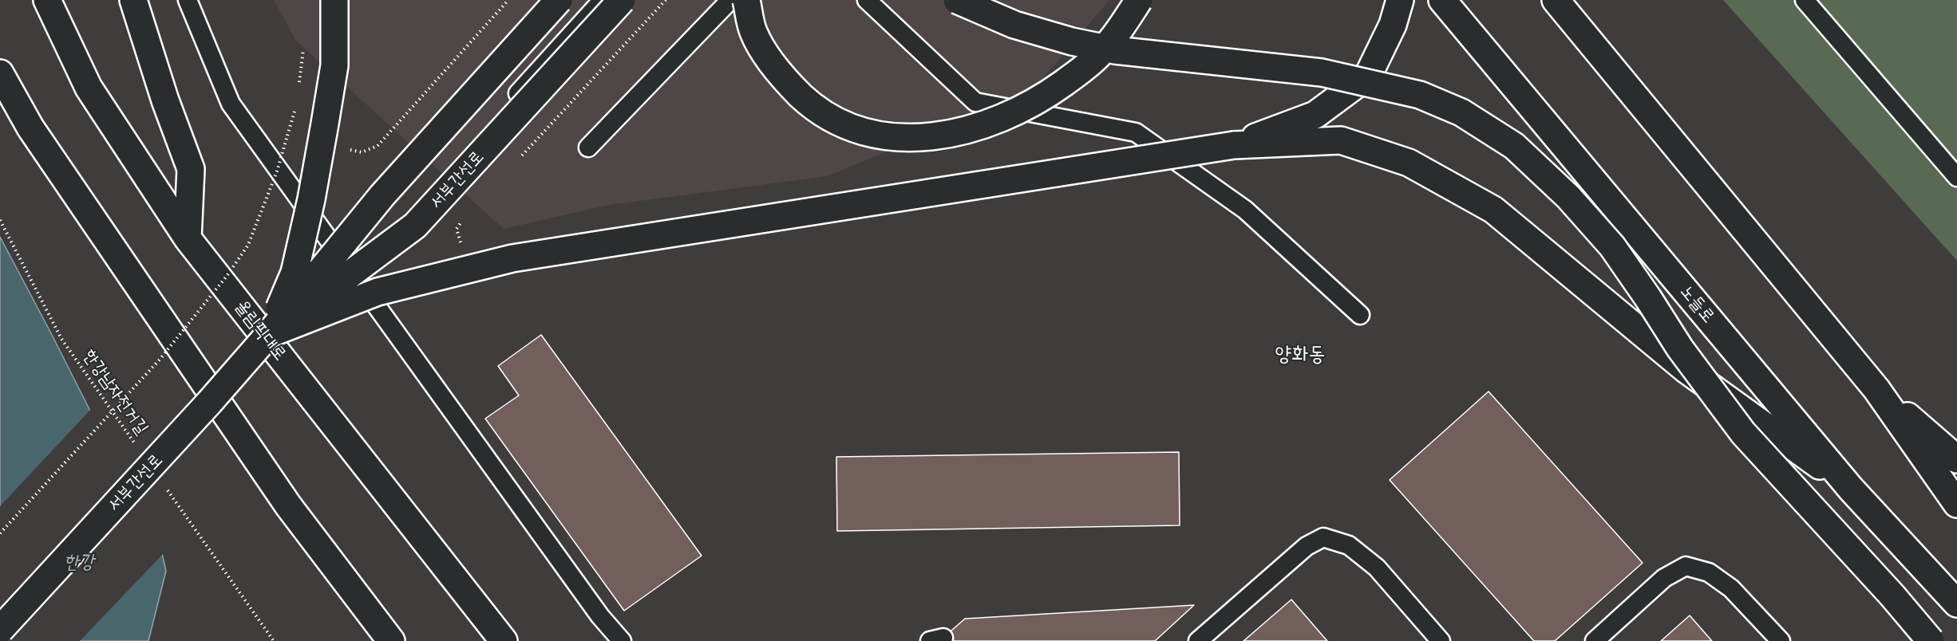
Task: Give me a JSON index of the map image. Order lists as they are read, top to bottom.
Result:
{
  "streets": {
    "main road": ["서부간선로", "노들로", "올림픽대로"],
    "path": ["한강남자전거길"]
  },
  "districts": ["양화동"],
  "water": ["한강"]
}
